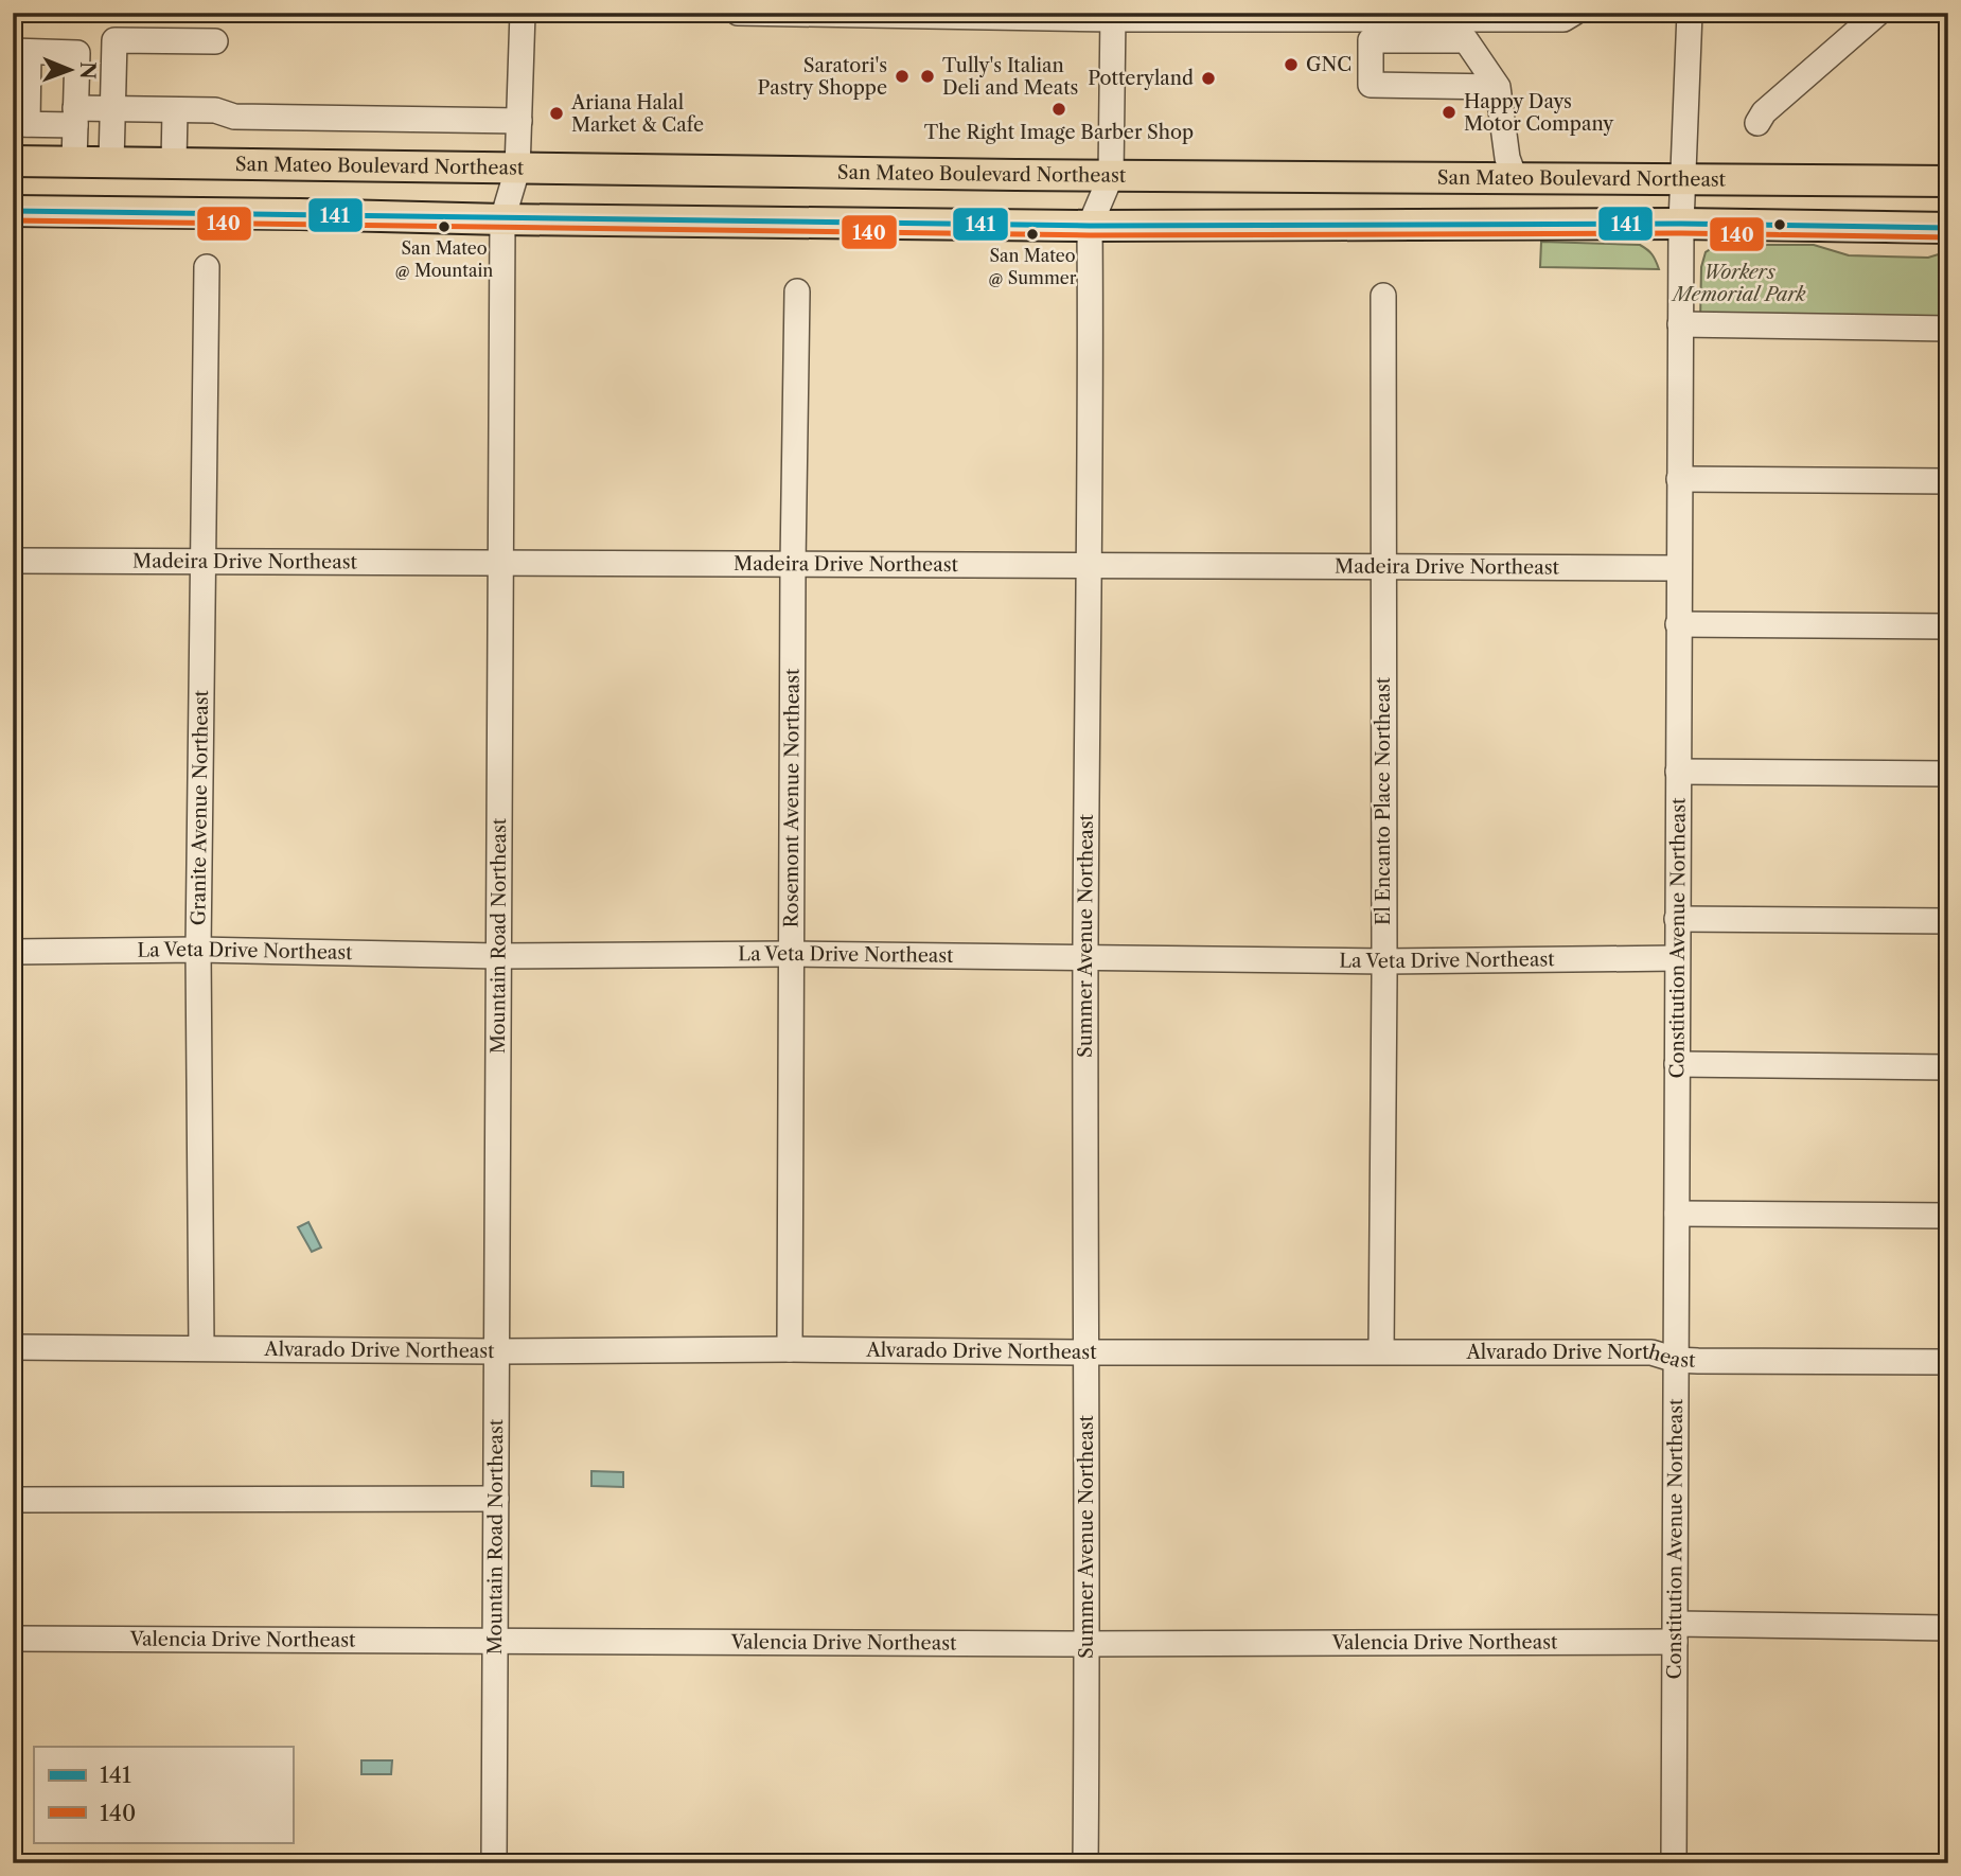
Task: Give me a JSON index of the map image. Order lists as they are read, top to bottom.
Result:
{
  "streets": {
    "main road": ["San Mateo Boulevard Northeast"],
    "street": [
      "Madeira Drive Northeast",
      "Rosemont Avenue Northeast",
      "El Encanto Place Northeast",
      "Granite Avenue Northeast",
      "Summer Avenue Northeast",
      "Mountain Road Northeast",
      "Constitution Avenue Northeast",
      "La Veta Drive Northeast",
      "Alvarado Drive Northeast",
      "Valencia Drive Northeast"
    ]
  },
  "crossings": [
    ["San Mateo Boulevard Northeast", "Summer Avenue Northeast"],
    ["San Mateo Boulevard Northeast", "Mountain Road Northeast"],
    ["San Mateo Boulevard Northeast", "Constitution Avenue Northeast"],
    ["Madeira Drive Northeast", "Rosemont Avenue Northeast"],
    ["Madeira Drive Northeast", "El Encanto Place Northeast"],
    ["Madeira Drive Northeast", "Granite Avenue Northeast"],
    ["Madeira Drive Northeast", "Summer Avenue Northeast"],
    ["Madeira Drive Northeast", "Mountain Road Northeast"],
    ["Madeira Drive Northeast", "Constitution Avenue Northeast"],
    ["Rosemont Avenue Northeast", "La Veta Drive Northeast"],
    ["Rosemont Avenue Northeast", "Alvarado Drive Northeast"],
    ["El Encanto Place Northeast", "La Veta Drive Northeast"],
    ["El Encanto Place Northeast", "Alvarado Drive Northeast"],
    ["Granite Avenue Northeast", "La Veta Drive Northeast"],
    ["Granite Avenue Northeast", "Alvarado Drive Northeast"],
    ["Summer Avenue Northeast", "La Veta Drive Northeast"],
    ["Summer Avenue Northeast", "Alvarado Drive Northeast"],
    ["Summer Avenue Northeast", "Valencia Drive Northeast"],
    ["Mountain Road Northeast", "La Veta Drive Northeast"],
    ["Mountain Road Northeast", "Alvarado Drive Northeast"],
    ["Mountain Road Northeast", "Valencia Drive Northeast"],
    ["Constitution Avenue Northeast", "La Veta Drive Northeast"],
    ["Constitution Avenue Northeast", "Alvarado Drive Northeast"],
    ["Constitution Avenue Northeast", "Valencia Drive Northeast"]
  ],
  "parks": ["Workers Memorial Park"],
  "places": [
    "GNC",
    "Saratori's Pastry Shoppe",
    "Tully's Italian Deli and Meats",
    "Potteryland",
    "The Right Image Barber Shop",
    "Happy Days Motor Company",
    "Ariana Halal Market & Cafe",
    "San Mateo @ Mountain",
    "San Mateo @ Summer"
  ],
  "lines": ["transit line 141", "transit line 140"],
  "legend": ["141", "140"],
  "north": "right"
}
